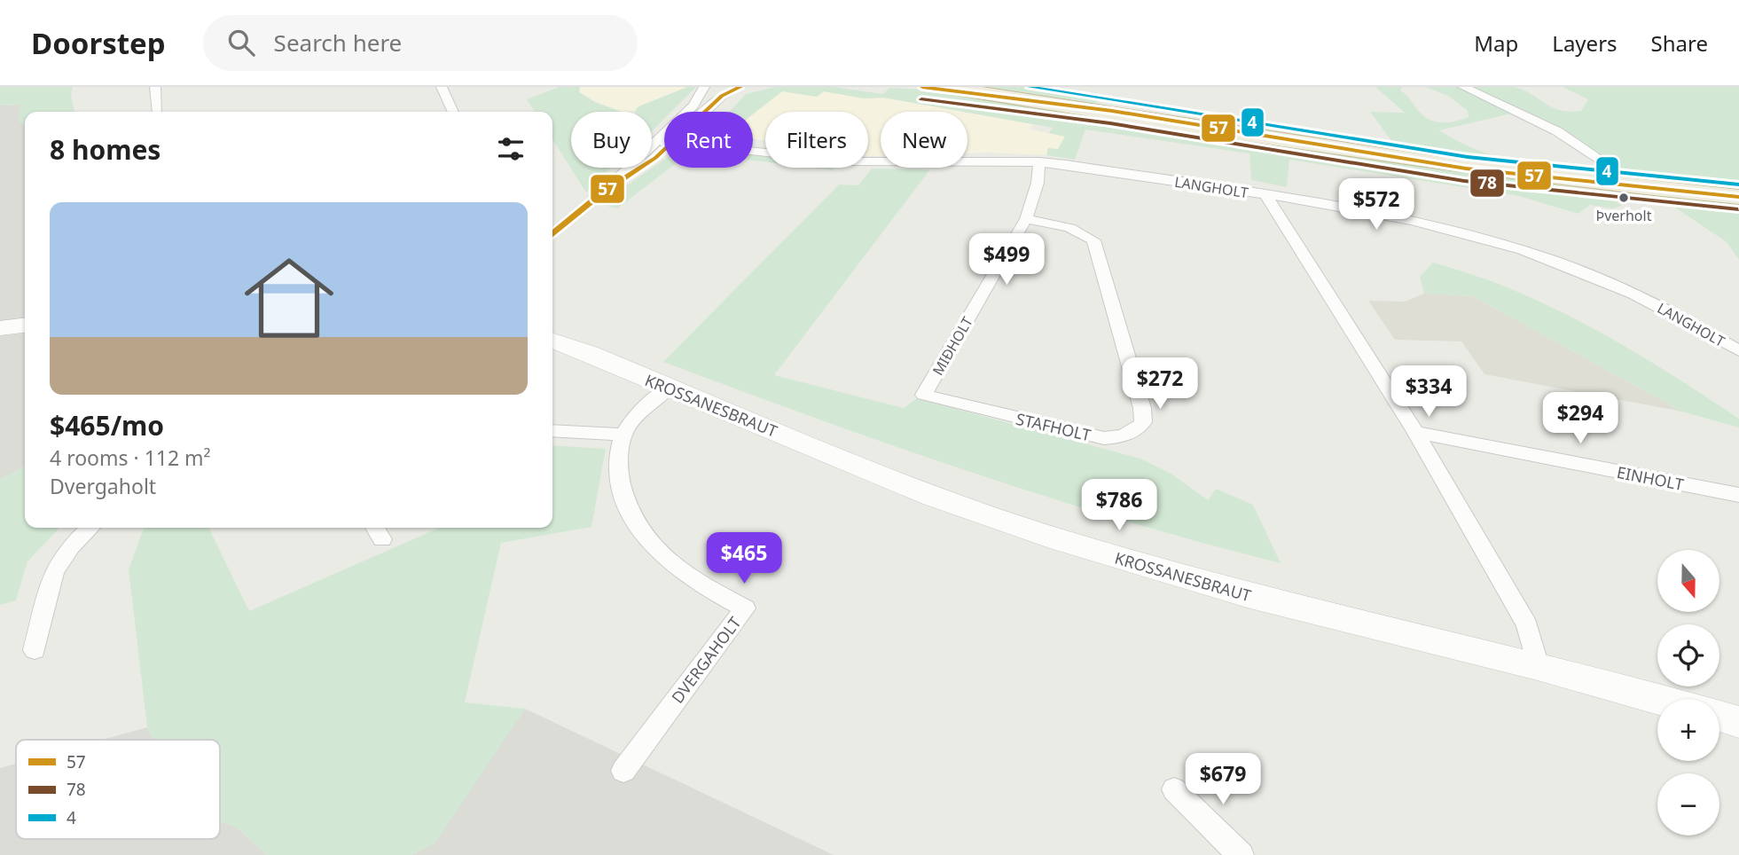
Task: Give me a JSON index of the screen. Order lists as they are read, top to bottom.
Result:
{
  "streets": {
    "street": [
      "LANGHOLT",
      "MIÐHOLT",
      "KROSSANESBRAUT",
      "STAFHOLT",
      "EINHOLT",
      "DVERGAHOLT"
    ]
  },
  "crossings": [
    ["LANGHOLT", "MIÐHOLT"],
    ["MIÐHOLT", "STAFHOLT"]
  ],
  "places": ["Þverholt"],
  "lines": ["transit line 57", "transit line 4", "transit line 78"],
  "legend": ["57", "78", "4"],
  "north": "bottom",
  "page": {
    "header": "Doorstep",
    "search": "Search here",
    "nav": ["Map", "Layers", "Share"],
    "chip": [
      "Buy",
      "Rent",
      "Filters",
      "New"
    ],
    "heading": "8 homes",
    "price": [
      "$572",
      "$499",
      "$272",
      "$334",
      "$294",
      "$786",
      "$465",
      "$679"
    ],
    "list": [
      {
        "name": "$465/mo",
        "note": "4 rooms · 112 m² · Dvergaholt"
      }
    ],
    "map_buttons": ["+", "−"]
  }
}
